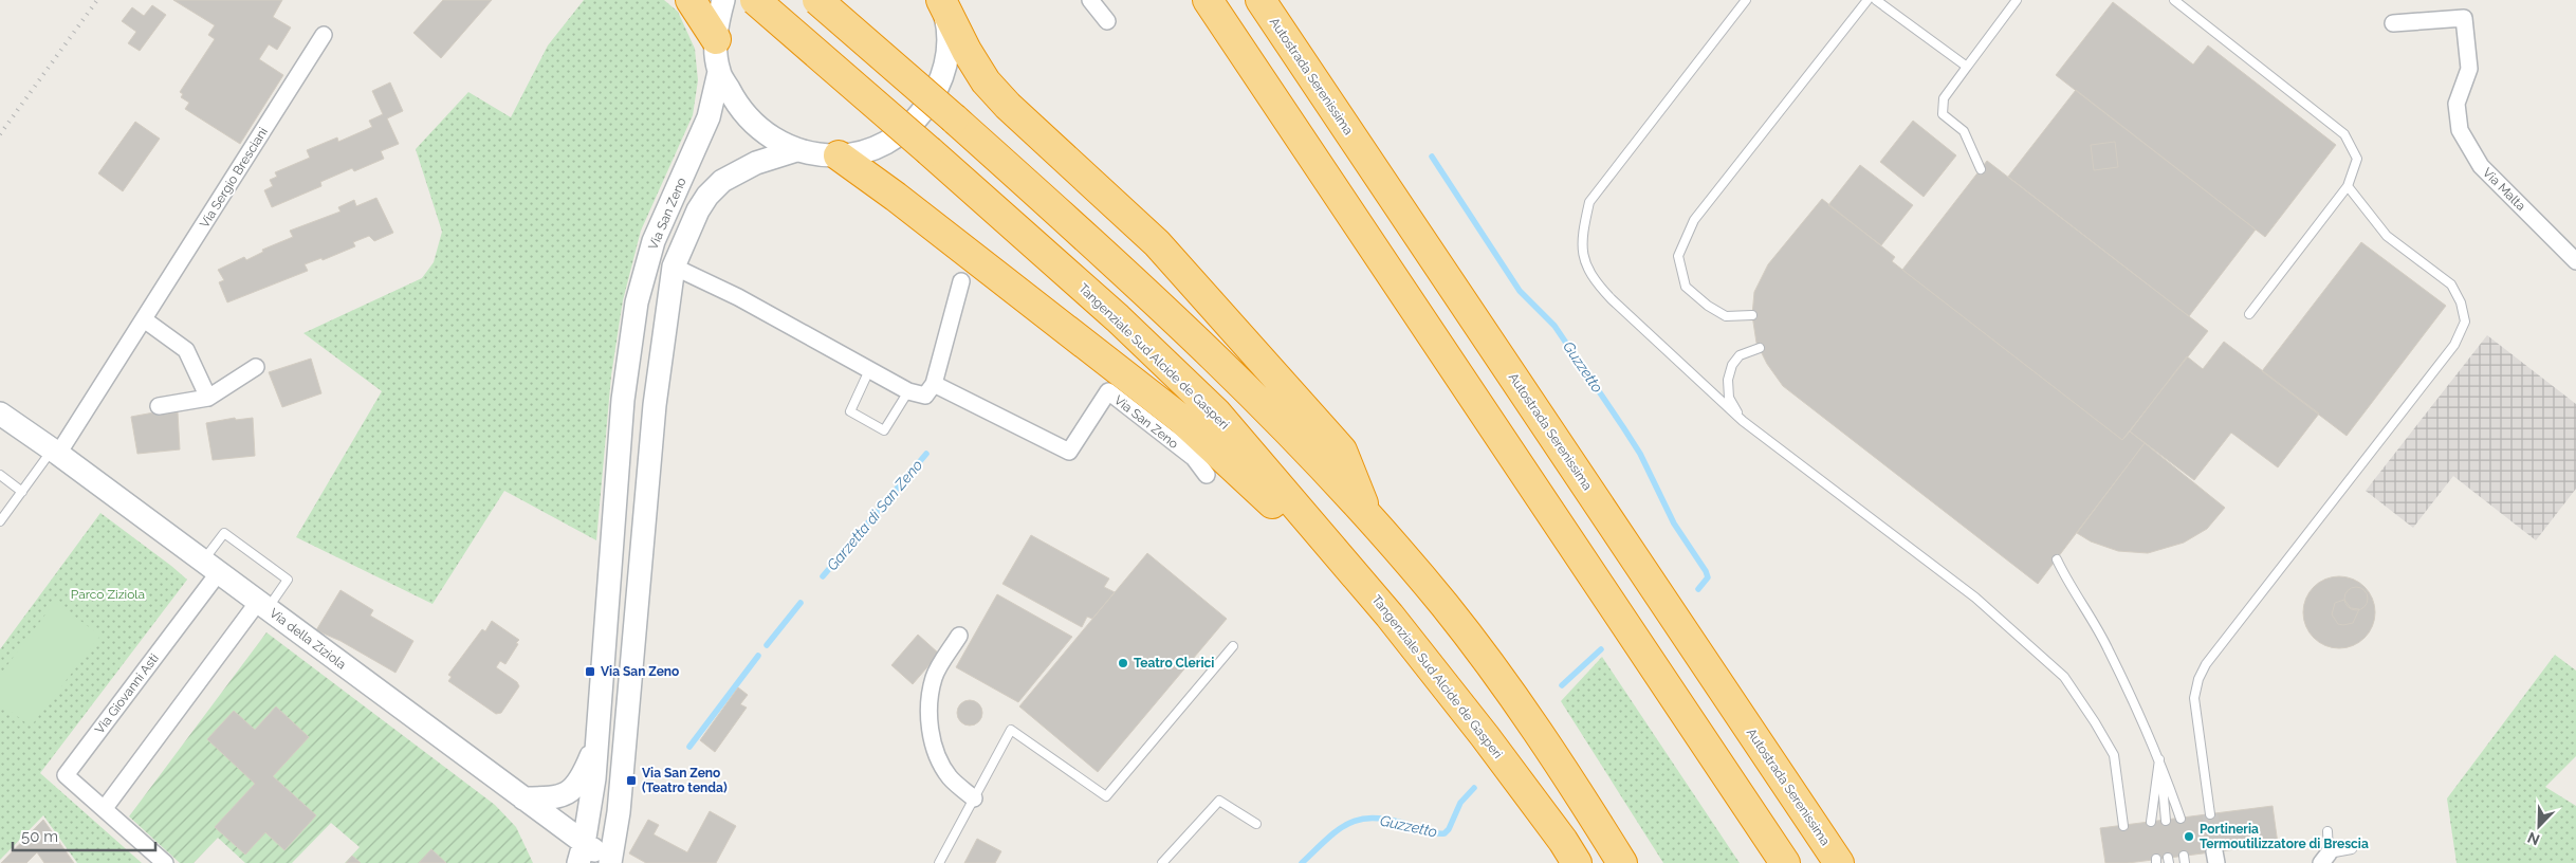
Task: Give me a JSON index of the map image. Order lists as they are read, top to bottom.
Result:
{
  "streets": {
    "highway": ["Autostrada Serenissima", "Tangenziale Sud Alcide de Gasperi"],
    "street": [
      "Via Sergio Bresciani",
      "Via Malta",
      "Via San Zeno",
      "Via della Ziziola",
      "Via Giovanni Asti"
    ]
  },
  "crossings": [
    ["Via Sergio Bresciani", "Via della Ziziola"],
    ["Via San Zeno", "Via della Ziziola"],
    ["Via della Ziziola", "Via Giovanni Asti"]
  ],
  "water": ["Guzzetto", "Garzetta di San Zeno"],
  "parks": ["Parco Ziziola"],
  "places": {
    "other": ["Teatro Clerici", "Portineria Termoutilizzatore di Brescia"],
    "transit": ["Via San Zeno", "Via San Zeno (Teatro tenda)"]
  },
  "scale_bar": "50 m",
  "north": "bottom left"
}
